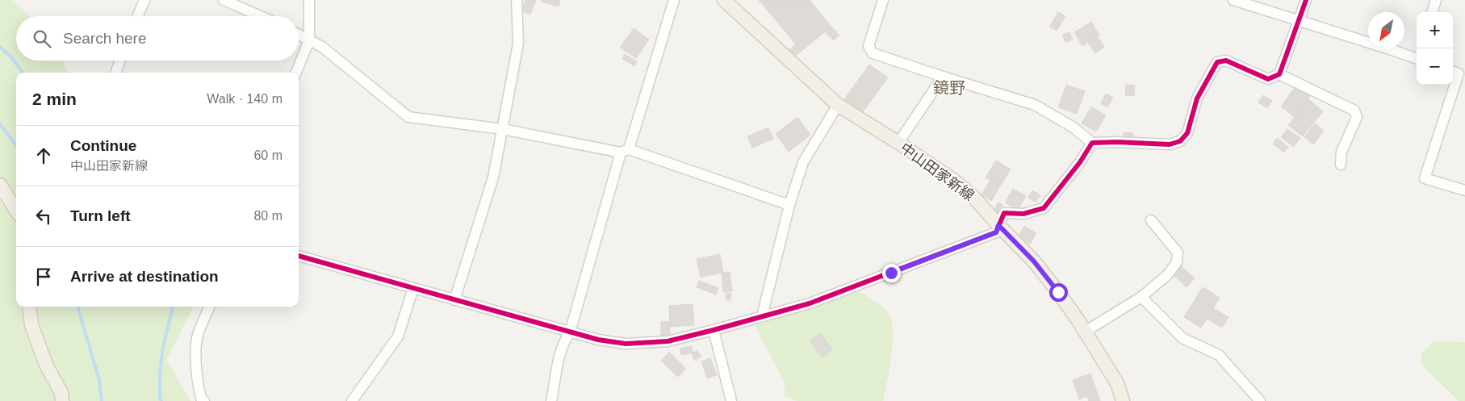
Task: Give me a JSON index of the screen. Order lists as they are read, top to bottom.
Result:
{
  "streets": {
    "main road": ["中山田家新線"]
  },
  "districts": ["鏡野"],
  "north": "bottom left",
  "page": {
    "map_buttons": ["+", "−"],
    "search": "Search here",
    "heading": ["2 min", "Walk · 140 m"],
    "list": [
      ["Continue", "中山田家新線", "60 m"],
      ["Turn left", "80 m"],
      "Arrive at destination"
    ]
  }
}
